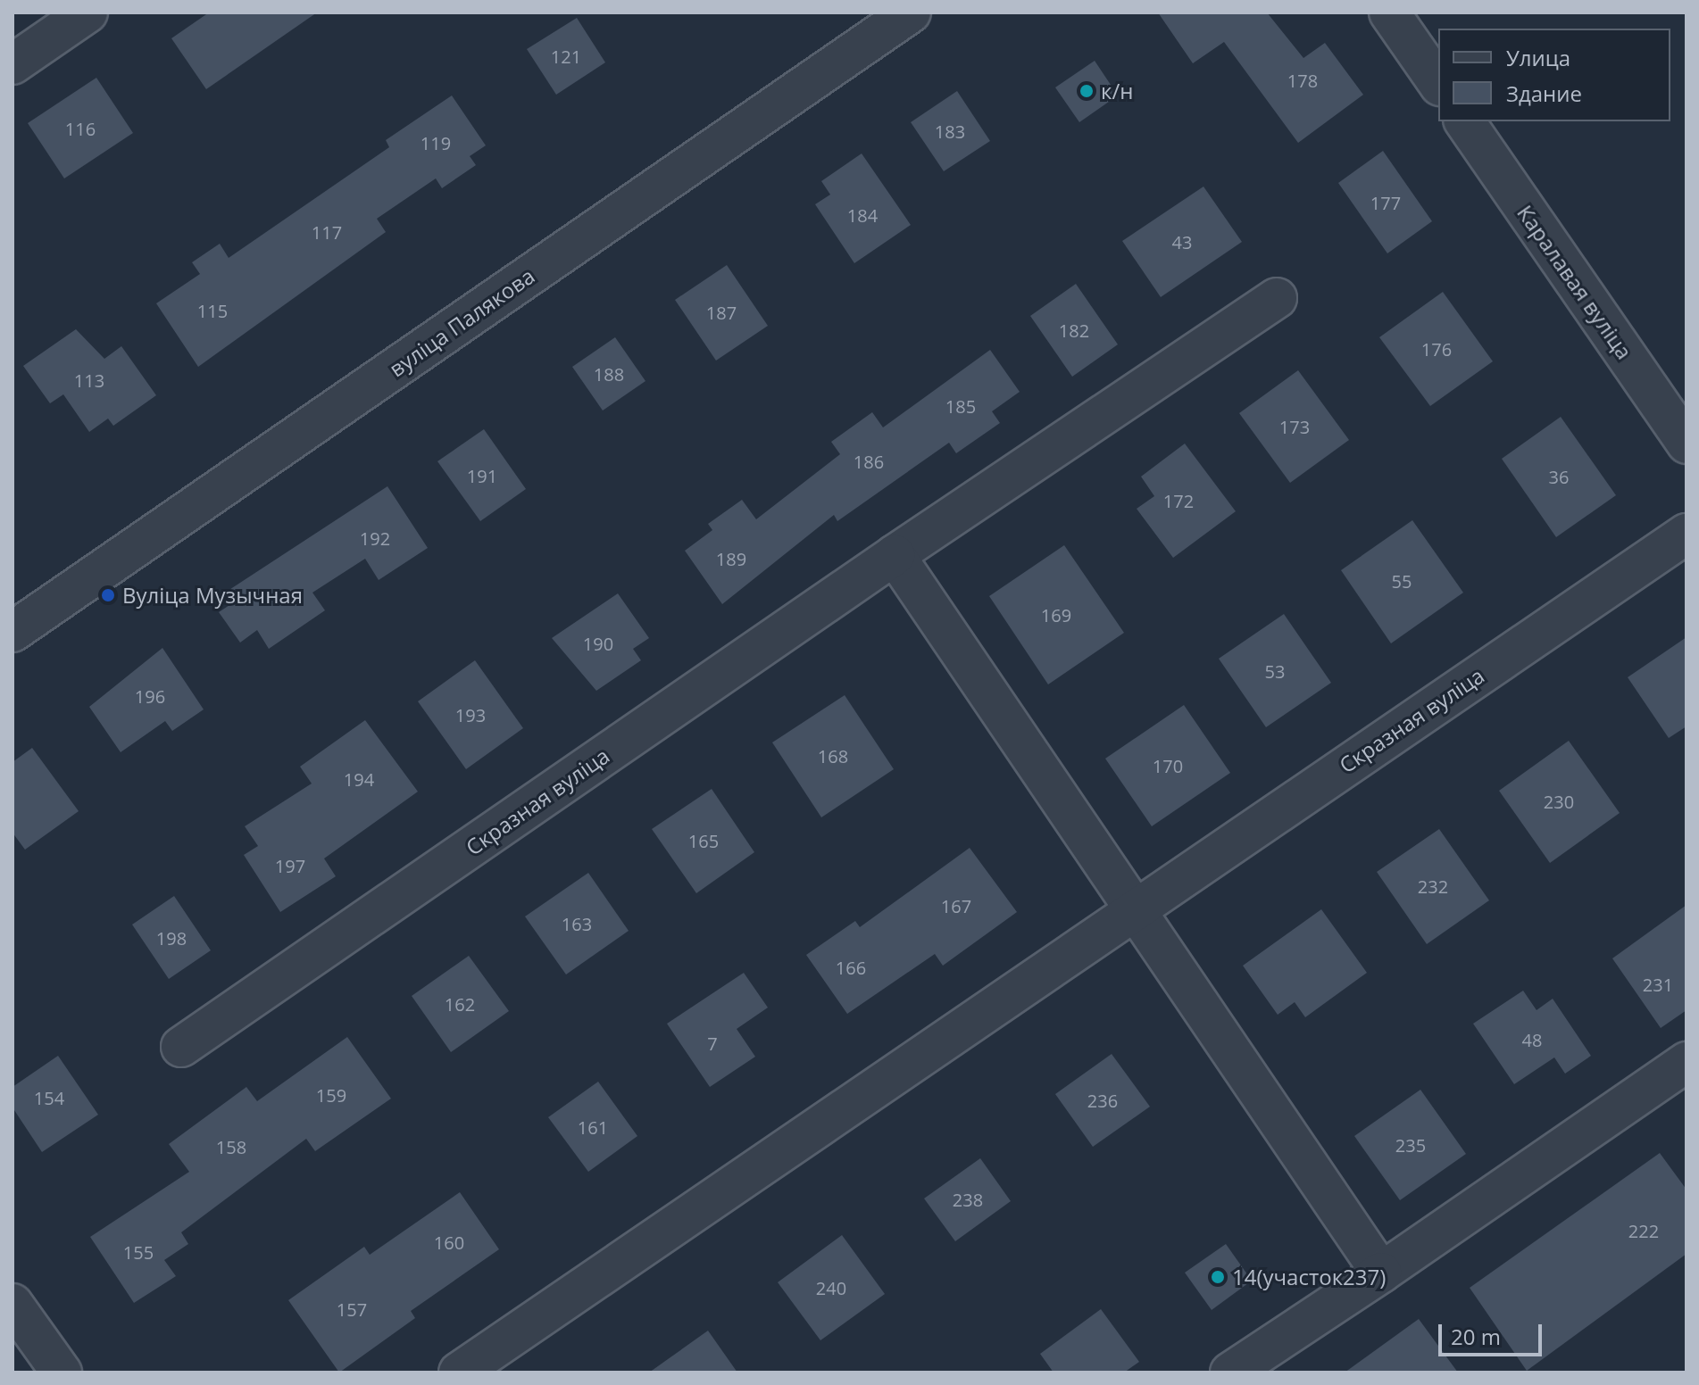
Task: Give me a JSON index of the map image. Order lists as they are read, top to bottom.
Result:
{
  "streets": {
    "street": ["Каралавая вуліца", "вуліца Палякова", "Скразная вуліца"]
  },
  "places": ["к/н", "Вуліца Музычная", "14(участок237)"],
  "house_numbers": [
    "121",
    "178",
    "116",
    "183",
    "119",
    "177",
    "184",
    "117",
    "43",
    "115",
    "187",
    "182",
    "176",
    "188",
    "113",
    "185",
    "173",
    "186",
    "191",
    "36",
    "172",
    "192",
    "189",
    "55",
    "169",
    "190",
    "53",
    "196",
    "193",
    "168",
    "170",
    "194",
    "230",
    "165",
    "197",
    "232",
    "167",
    "163",
    "198",
    "166",
    "231",
    "162",
    "48",
    "7",
    "159",
    "154",
    "236",
    "161",
    "235",
    "158",
    "238",
    "222",
    "160",
    "155",
    "240",
    "157"
  ],
  "legend": ["Улица", "Здание"],
  "scale_bar": "20 m"
}
